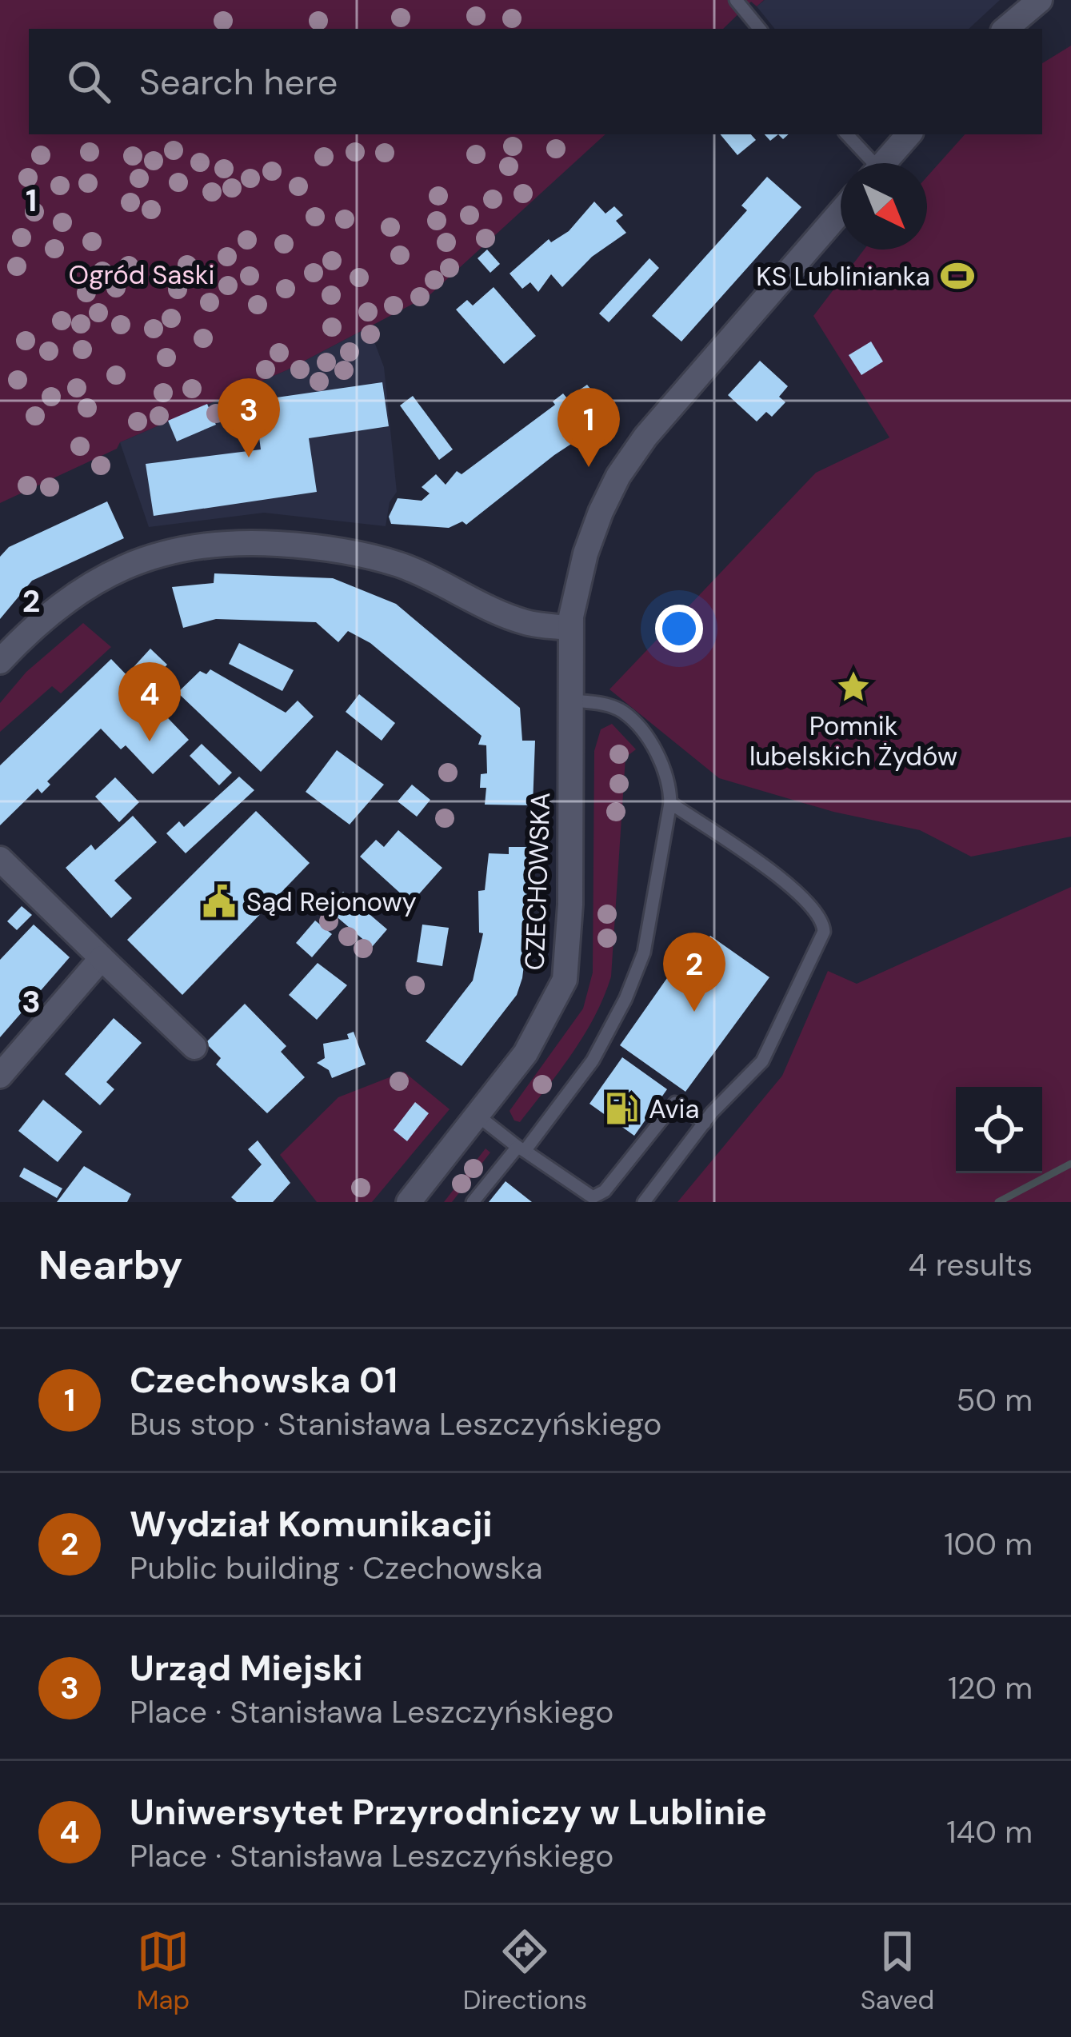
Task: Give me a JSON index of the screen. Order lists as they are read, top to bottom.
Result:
{
  "streets": {
    "street": ["CZECHOWSKA"]
  },
  "parks": ["Ogród Saski"],
  "places": {
    "sports": ["KS Lublinianka"],
    "place": ["Pomnik lubelskich Żydów"],
    "public building": ["Sąd Rejonowy"],
    "fuel station": ["Avia"]
  },
  "north": "bottom right",
  "page": {
    "search": "Search here",
    "pins": [
      "3",
      "1",
      "4",
      "2"
    ],
    "heading": ["Nearby", "4 results"],
    "list": [
      {
        "mark": "1",
        "name": "Czechowska 01",
        "note": "Bus stop · Stanisława Leszczyńskiego",
        "value": "50 m"
      },
      {
        "mark": "2",
        "name": "Wydział Komunikacji",
        "note": "Public building · Czechowska",
        "value": "100 m"
      },
      {
        "mark": "3",
        "name": "Urząd Miejski",
        "note": "Place · Stanisława Leszczyńskiego",
        "value": "120 m"
      },
      {
        "mark": "4",
        "name": "Uniwersytet Przyrodniczy w Lublinie",
        "note": "Place · Stanisława Leszczyńskiego",
        "value": "140 m"
      }
    ],
    "nav": ["Map", "Directions", "Saved"]
  },
  "grid": {
    "rows": ["1", "2", "3"]
  }
}
